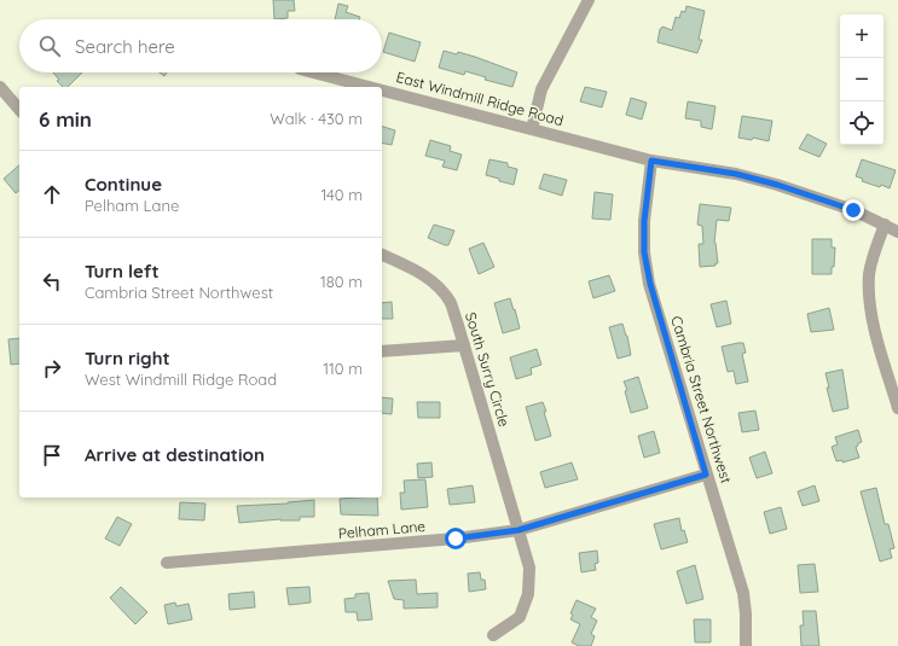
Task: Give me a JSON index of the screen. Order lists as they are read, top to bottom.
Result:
{
  "streets": {
    "street": [
      "East Windmill Ridge Road",
      "South Surry Circle",
      "Cambria Street Northwest",
      "Pelham Lane"
    ]
  },
  "crossings": [
    ["East Windmill Ridge Road", "Cambria Street Northwest"],
    ["South Surry Circle", "Pelham Lane"],
    ["Cambria Street Northwest", "Pelham Lane"]
  ],
  "page": {
    "map_buttons": ["+", "−"],
    "search": "Search here",
    "heading": ["6 min", "Walk · 430 m"],
    "list": [
      ["Continue", "Pelham Lane", "140 m"],
      ["Turn left", "Cambria Street Northwest", "180 m"],
      ["Turn right", "West Windmill Ridge Road", "110 m"],
      "Arrive at destination"
    ]
  }
}
